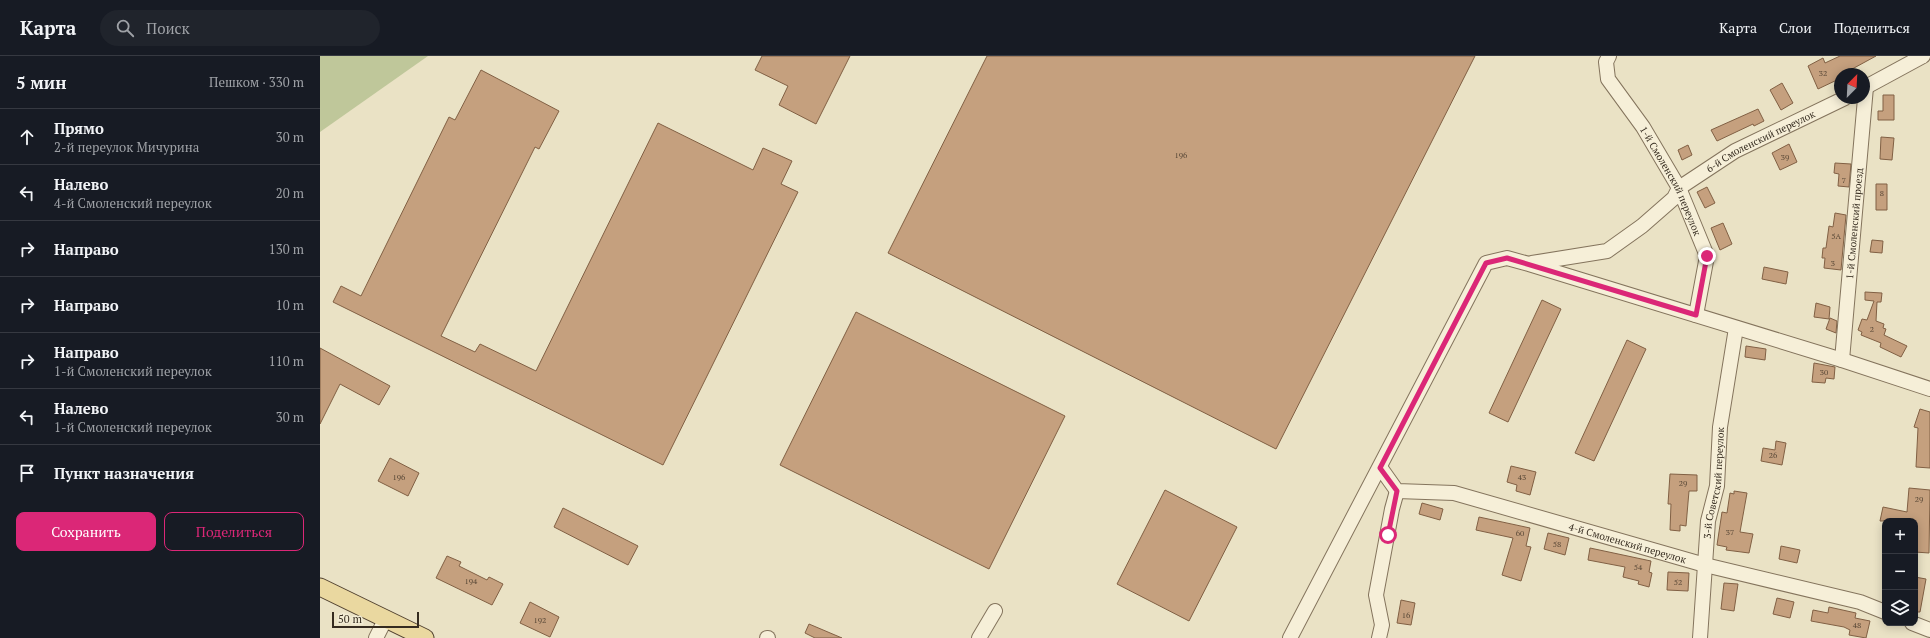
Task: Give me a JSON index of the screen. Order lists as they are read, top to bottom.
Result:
{
  "streets": {
    "street": [
      "6-й Смоленский переулок",
      "1-й Смоленский переулок",
      "1-й Смоленский проезд",
      "3-й Советский переулок",
      "4-й Смоленский переулок"
    ]
  },
  "crossings": [
    ["6-й Смоленский переулок", "1-й Смоленский переулок"],
    ["3-й Советский переулок", "4-й Смоленский переулок"]
  ],
  "house_numbers": [
    "32",
    "196",
    "39",
    "7",
    "8",
    "5А",
    "3",
    "2",
    "30",
    "26",
    "196",
    "43",
    "29",
    "29",
    "37",
    "60",
    "58",
    "54",
    "194",
    "52",
    "16",
    "192",
    "48"
  ],
  "scale_bar": "50 m",
  "north": "top right",
  "page": {
    "header": "Карта",
    "search": "Поиск",
    "nav": ["Карта", "Слои", "Поделиться"],
    "heading": ["5 мин", "Пешком · 330 m"],
    "list": [
      ["Прямо", "2-й переулок Мичурина", "30 m"],
      ["Налево", "4-й Смоленский переулок", "20 m"],
      ["Направо", "130 m"],
      ["Направо", "10 m"],
      ["Направо", "1-й Смоленский переулок", "110 m"],
      ["Налево", "1-й Смоленский переулок", "30 m"],
      "Пункт назначения"
    ],
    "buttons": ["Сохранить", "Поделиться"],
    "map_buttons": ["+", "−"],
    "scale": "50 m"
  }
}
